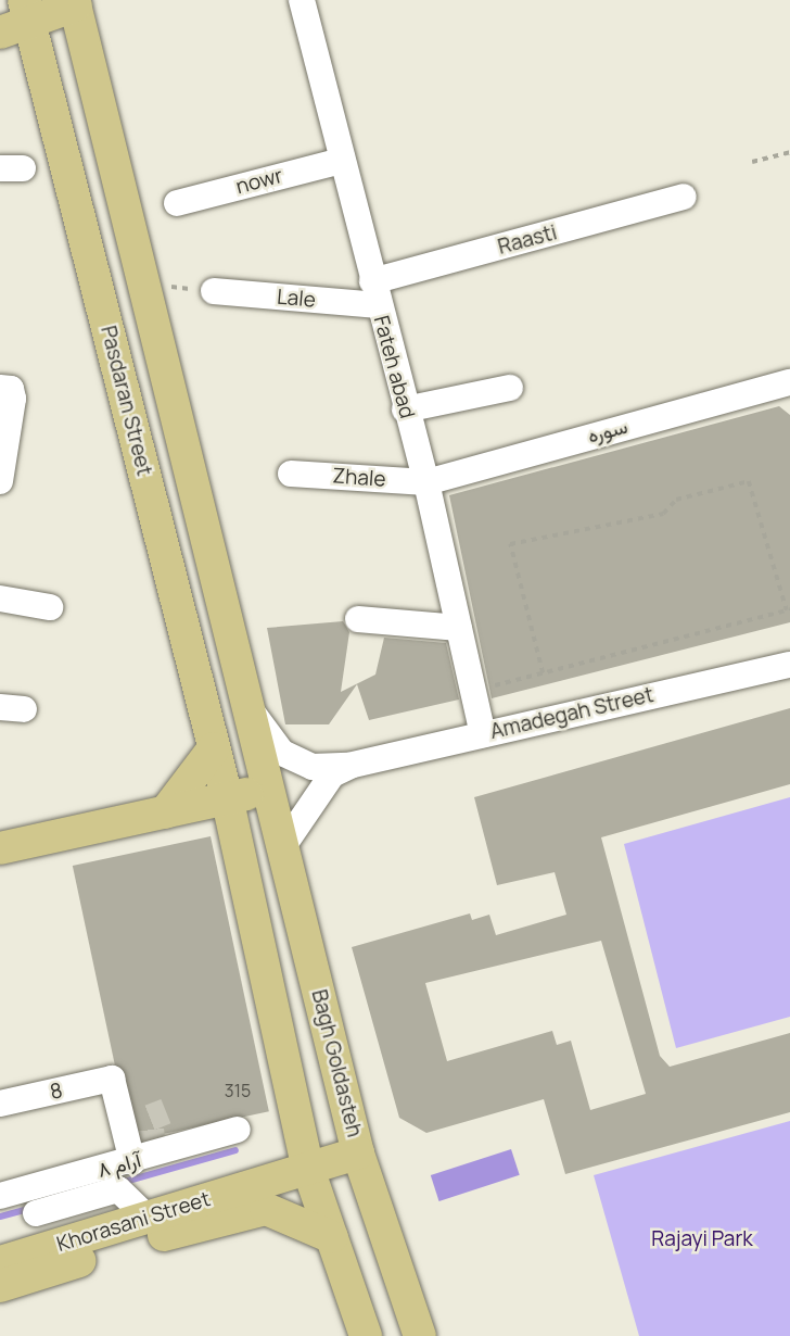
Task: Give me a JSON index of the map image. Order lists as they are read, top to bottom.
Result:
{
  "streets": {
    "main road": ["Pasdaran Street", "Bagh Goldasteh", "Khorasani Street"],
    "street": [
      "nowr",
      "Raasti",
      "Lale",
      "Fateh abad",
      "سوره",
      "Zhale",
      "Amadegah Street",
      "8",
      "۸ آرام"
    ]
  },
  "crossings": [
    ["nowr", "Fateh abad"],
    ["Raasti", "Lale"],
    ["Raasti", "Fateh abad"],
    ["Lale", "Fateh abad"],
    ["Fateh abad", "سوره"],
    ["Fateh abad", "Zhale"],
    ["Fateh abad", "Amadegah Street"],
    ["سوره", "Zhale"],
    ["Amadegah Street", "Bagh Goldasteh"],
    ["8", "۸ آرام"]
  ],
  "parks": ["Rajayi Park"],
  "house_numbers": ["315"]
}
